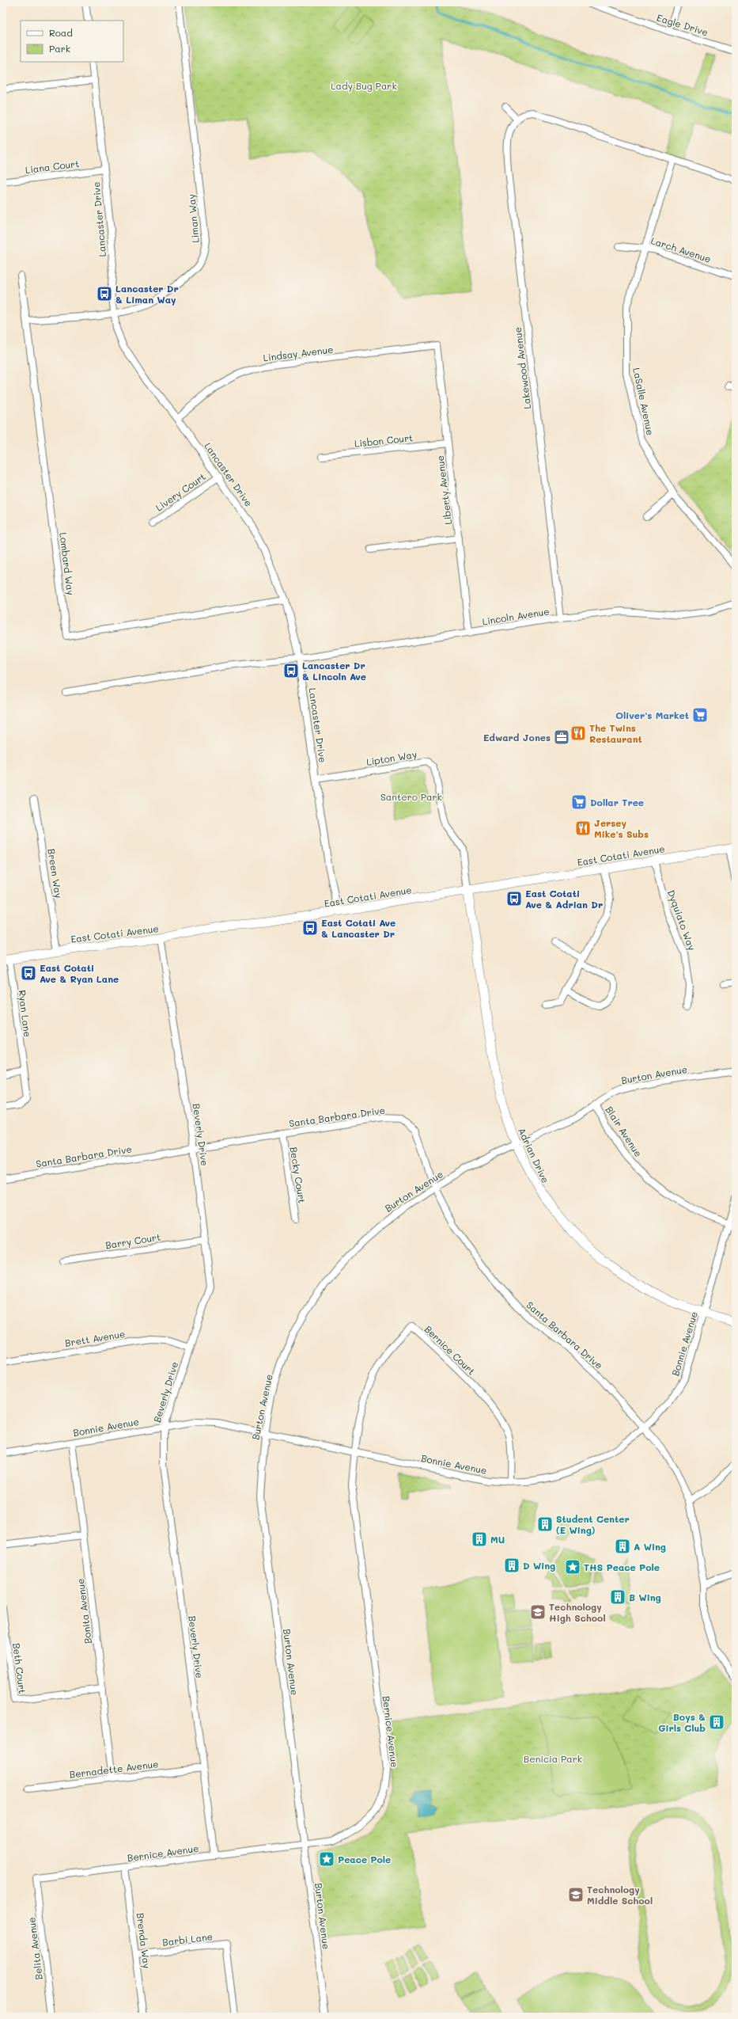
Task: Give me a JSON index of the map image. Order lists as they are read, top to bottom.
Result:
{
  "streets": {
    "main road": ["East Cotati Avenue", "Adrian Drive"],
    "street": [
      "Eagle Drive",
      "Liana Court",
      "Liman Way",
      "Lancaster Drive",
      "Larch Avenue",
      "Lindsay Avenue",
      "Lakewood Avenue",
      "LaSalle Avenue",
      "Lisbon Court",
      "Liberty Avenue",
      "Livery Court",
      "Lombard Way",
      "Lincoln Avenue",
      "Lipton Way",
      "Breen Way",
      "Dyquiato Way",
      "Ryan Lane",
      "Burton Avenue",
      "Santa Barbara Drive",
      "Blair Avenue",
      "Beverly Drive",
      "Becky Court",
      "Barry Court",
      "Brett Avenue",
      "Bonnie Avenue",
      "Bernice Court",
      "Bonita Avenue",
      "Beth Court",
      "Bernice Avenue",
      "Bernadette Avenue",
      "Barbi Lane",
      "Brenda Way",
      "Belita Avenue"
    ]
  },
  "crossings": [
    ["Liana Court", "Lancaster Drive"],
    ["Liman Way", "Lancaster Drive"],
    ["Liman Way", "Lombard Way"],
    ["Lancaster Drive", "Lindsay Avenue"],
    ["Lancaster Drive", "Livery Court"],
    ["Lancaster Drive", "Lombard Way"],
    ["Lancaster Drive", "Lincoln Avenue"],
    ["Lancaster Drive", "Lipton Way"],
    ["Lancaster Drive", "East Cotati Avenue"],
    ["Larch Avenue", "LaSalle Avenue"],
    ["Lindsay Avenue", "Liberty Avenue"],
    ["Lakewood Avenue", "Lincoln Avenue"],
    ["Lisbon Court", "Liberty Avenue"],
    ["Liberty Avenue", "Lincoln Avenue"],
    ["Lipton Way", "East Cotati Avenue"],
    ["Lipton Way", "Adrian Drive"],
    ["East Cotati Avenue", "Breen Way"],
    ["East Cotati Avenue", "Dyquiato Way"],
    ["East Cotati Avenue", "Ryan Lane"],
    ["East Cotati Avenue", "Beverly Drive"],
    ["East Cotati Avenue", "Adrian Drive"],
    ["Burton Avenue", "Santa Barbara Drive"],
    ["Burton Avenue", "Blair Avenue"],
    ["Burton Avenue", "Adrian Drive"],
    ["Burton Avenue", "Bonnie Avenue"],
    ["Burton Avenue", "Bernice Avenue"],
    ["Santa Barbara Drive", "Beverly Drive"],
    ["Santa Barbara Drive", "Becky Court"],
    ["Santa Barbara Drive", "Bonnie Avenue"],
    ["Blair Avenue", "Bonnie Avenue"],
    ["Beverly Drive", "Barry Court"],
    ["Beverly Drive", "Brett Avenue"],
    ["Beverly Drive", "Bonnie Avenue"],
    ["Beverly Drive", "Bernice Avenue"],
    ["Beverly Drive", "Bernadette Avenue"],
    ["Adrian Drive", "Bonnie Avenue"],
    ["Bonnie Avenue", "Bernice Court"],
    ["Bonnie Avenue", "Bonita Avenue"],
    ["Bonnie Avenue", "Bernice Avenue"],
    ["Bernice Court", "Bernice Avenue"],
    ["Bonita Avenue", "Beth Court"],
    ["Bonita Avenue", "Bernadette Avenue"],
    ["Bernice Avenue", "Brenda Way"],
    ["Bernice Avenue", "Belita Avenue"],
    ["Barbi Lane", "Brenda Way"]
  ],
  "parks": ["Lady Bug Park", "Santero Park", "Benicia Park"],
  "places": {
    "bus stop": [
      "Lancaster Dr & Liman Way",
      "Lancaster Dr & Lincoln Ave",
      "East Cotati Ave & Adrian Dr",
      "East Cotati Ave & Lancaster Dr",
      "East Cotati Ave & Ryan Lane"
    ],
    "supermarket": ["Oliver's Market", "Dollar Tree"],
    "restaurant": ["The Twins Restaurant", "Jersey Mike's Subs"],
    "office": ["Edward Jones"],
    "building": [
      "Student Center (E Wing)",
      "MU",
      "A Wing",
      "D Wing",
      "B Wing",
      "Boys & Girls Club"
    ],
    "place": ["THS Peace Pole", "Peace Pole"],
    "school or university": ["Technology High School", "Technology Middle School"]
  },
  "legend": ["Road", "Park"]
}
